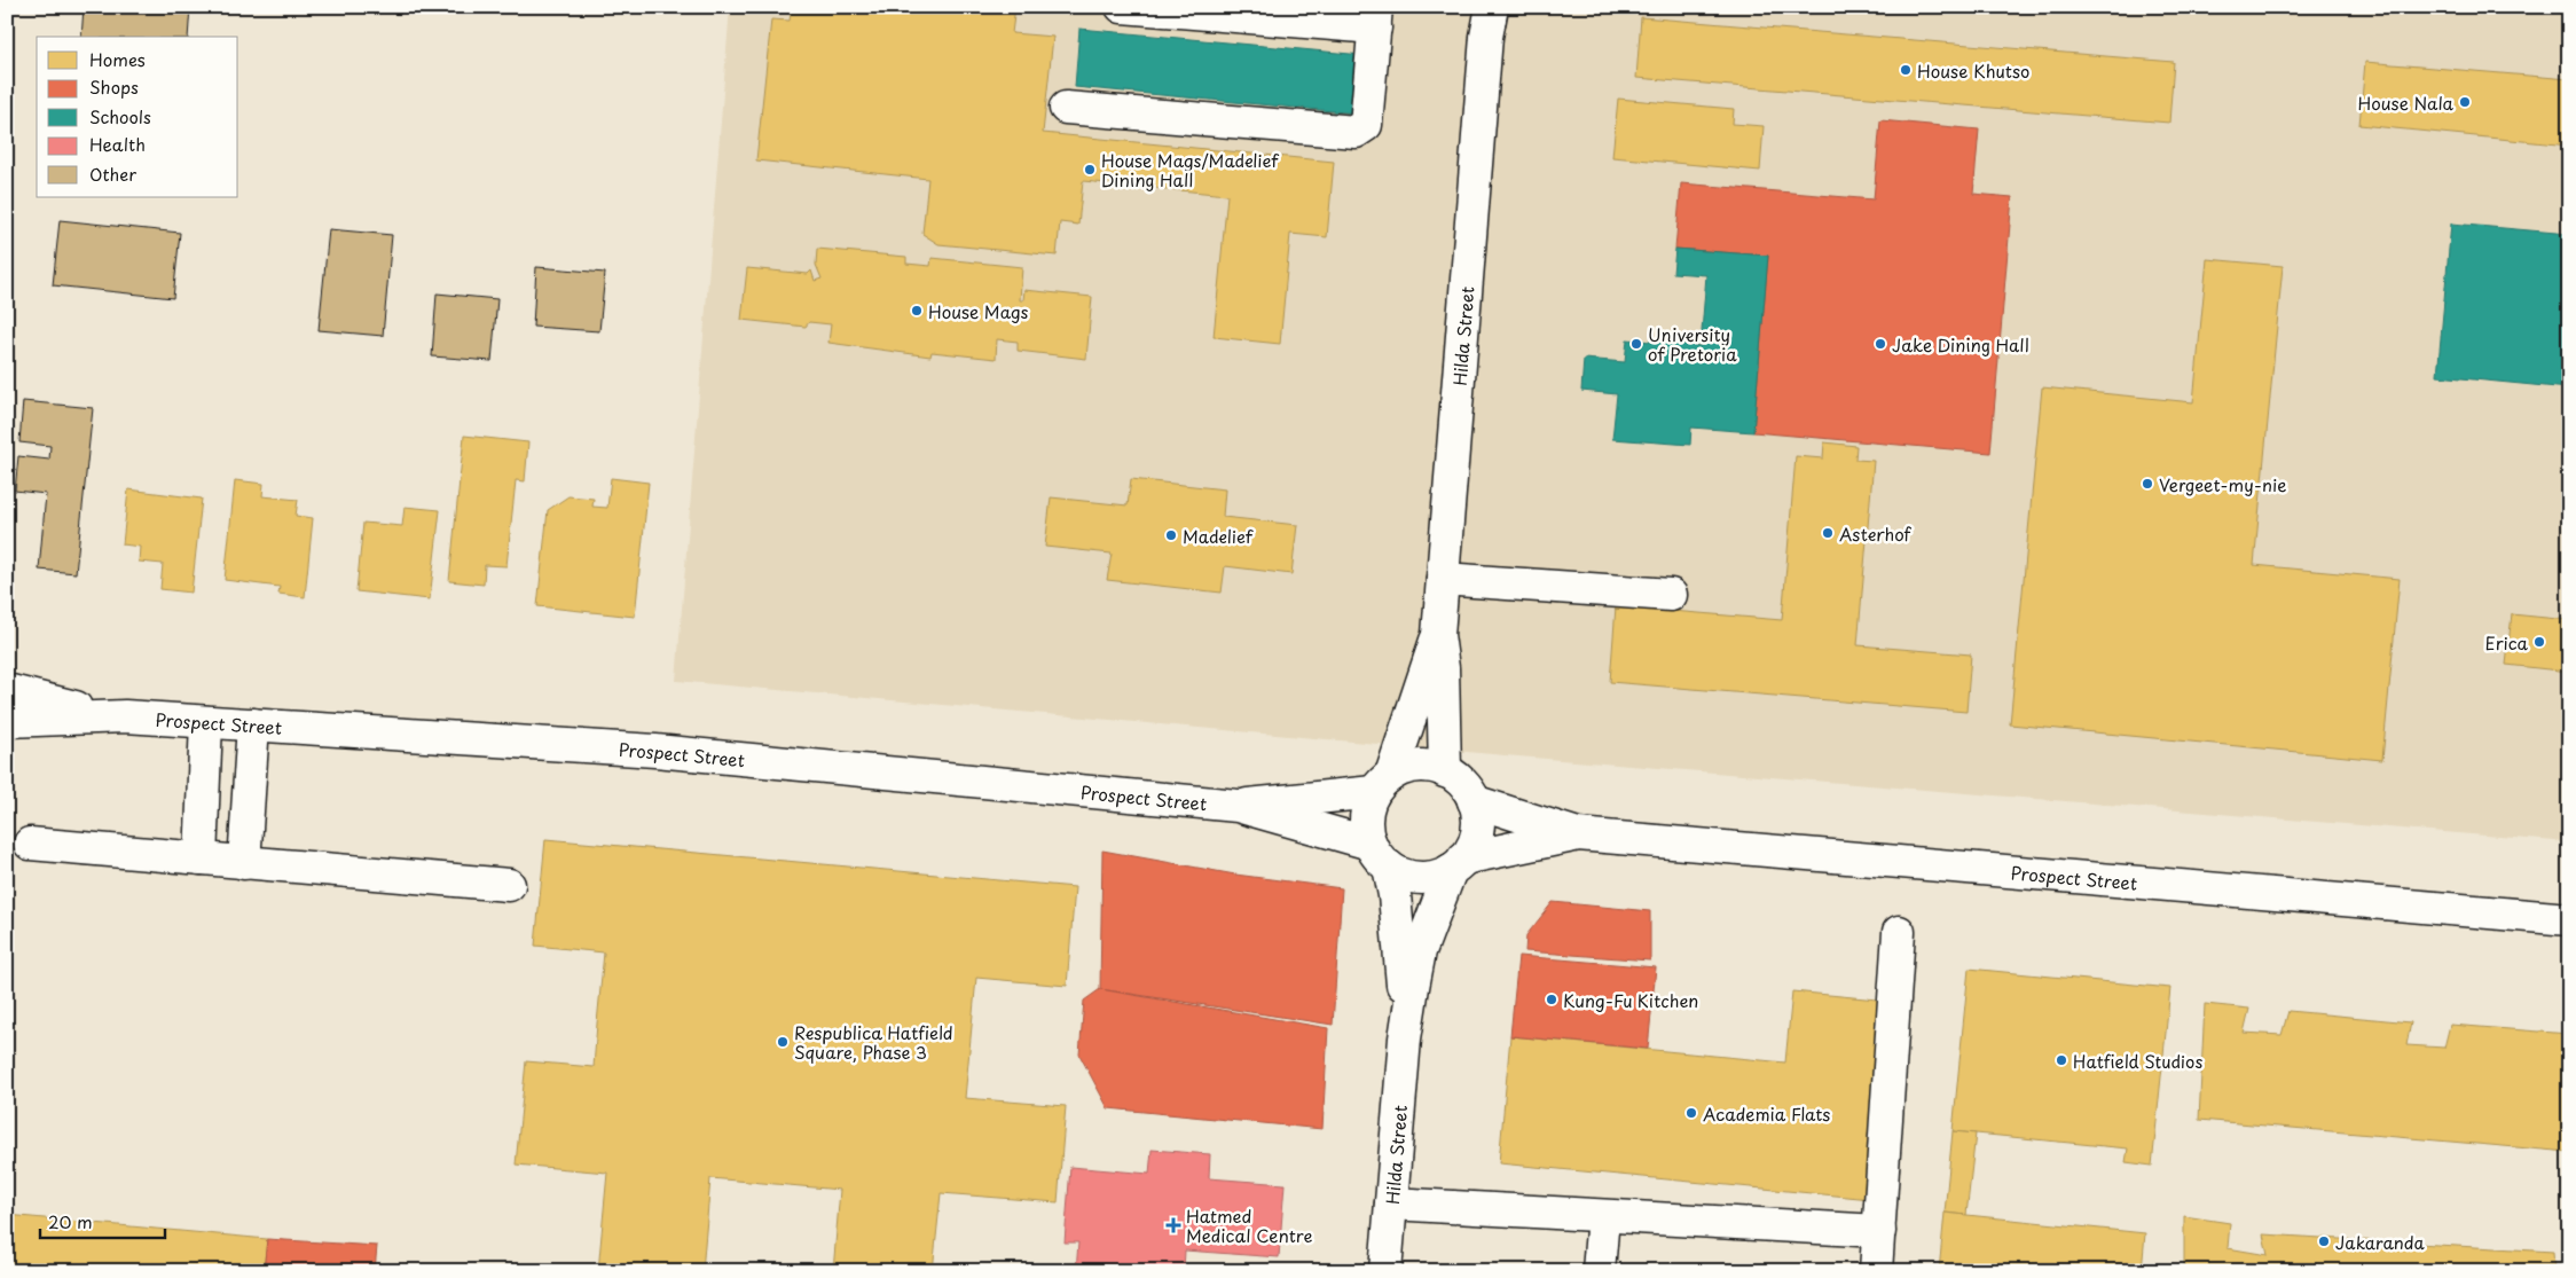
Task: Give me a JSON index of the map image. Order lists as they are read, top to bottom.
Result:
{
  "streets": {
    "street": ["Hilda Street", "Prospect Street"]
  },
  "crossings": [
    ["Hilda Street", "Prospect Street"]
  ],
  "places": {
    "other": [
      "House Khutso",
      "House Nala",
      "House Mags/Madelief Dining Hall",
      "House Mags",
      "University of Pretoria",
      "Jake Dining Hall",
      "Vergeet-my-nie",
      "Asterhof",
      "Madelief",
      "Erica",
      "Kung-Fu Kitchen",
      "Respublica Hatfield Square, Phase 3",
      "Hatfield Studios",
      "Academia Flats",
      "Jakaranda"
    ],
    "health": ["Hatmed Medical Centre"]
  },
  "legend": [
    "Homes",
    "Shops",
    "Schools",
    "Health",
    "Other"
  ],
  "scale_bar": "20 m"
}
